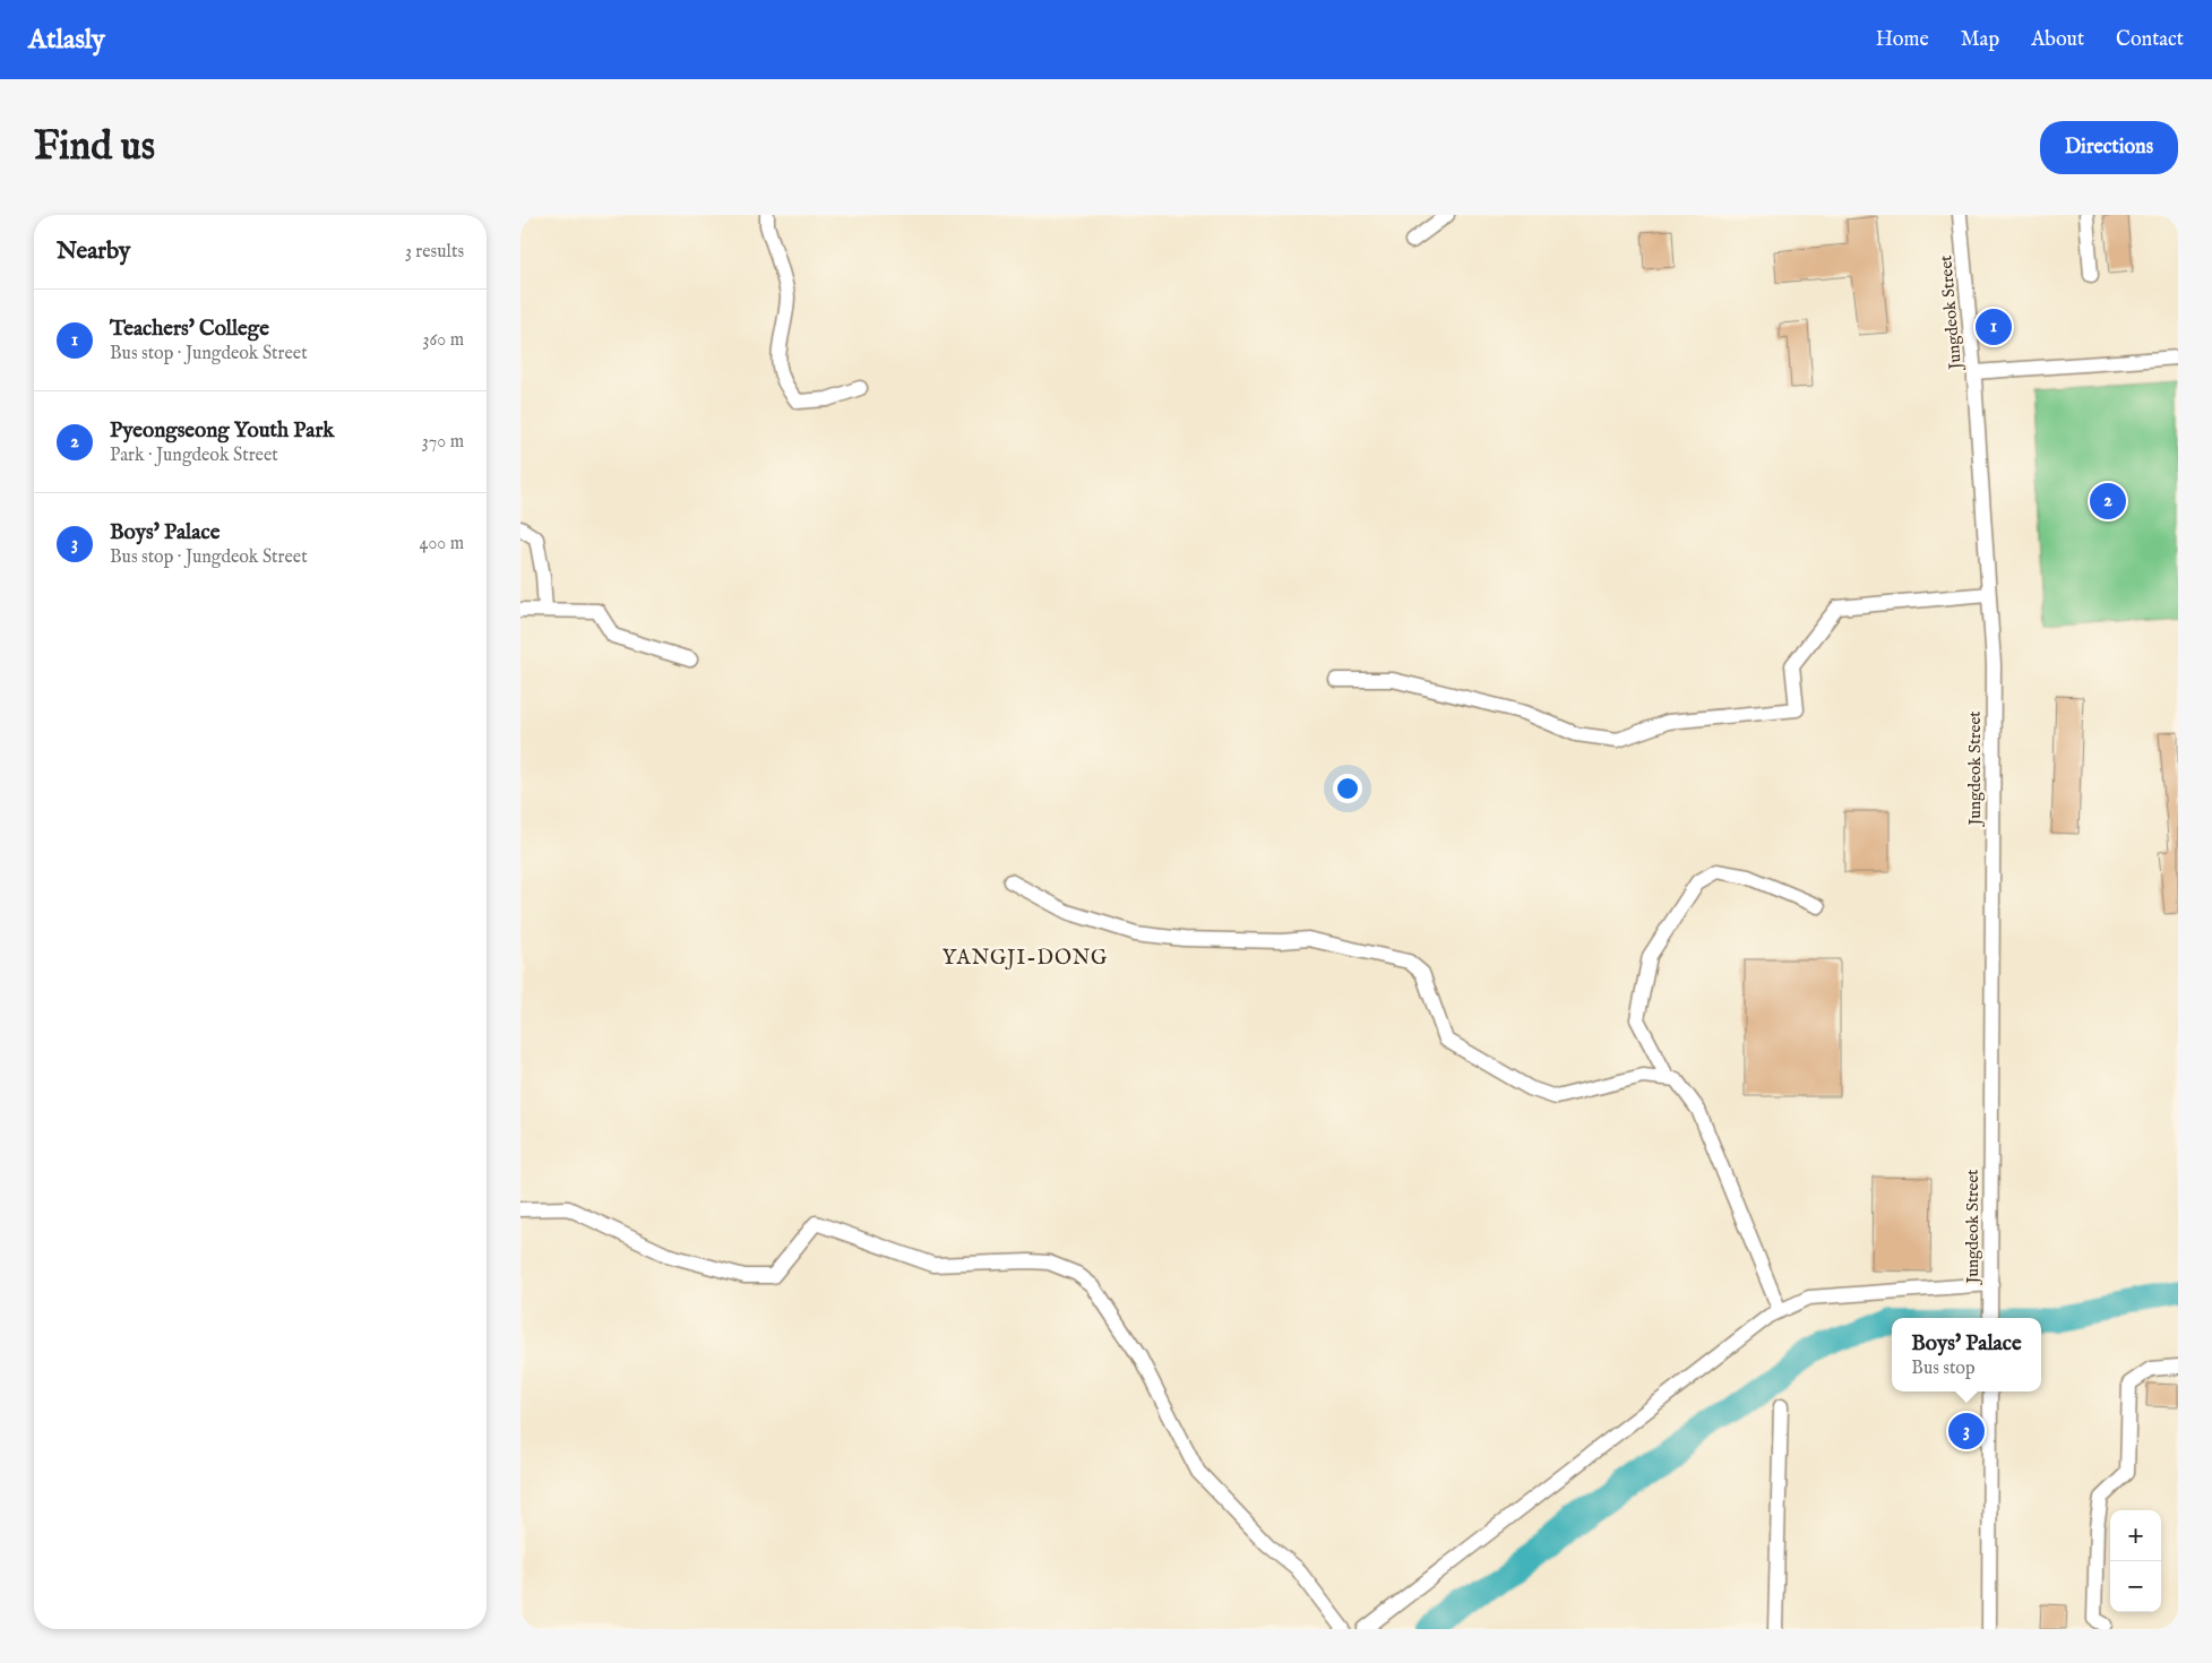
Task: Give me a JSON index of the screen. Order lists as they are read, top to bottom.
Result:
{
  "streets": {
    "street": ["Jungdeok Street"]
  },
  "districts": ["YANGJI-DONG"],
  "page": {
    "header": "Atlasly",
    "nav": [
      "Home",
      "Map",
      "About",
      "Contact"
    ],
    "buttons": "Directions",
    "title": "Find us",
    "heading": ["Nearby", "3 results"],
    "list": [
      {
        "mark": "1",
        "name": "Teachers' College",
        "note": "Bus stop · Jungdeok Street",
        "value": "360 m"
      },
      {
        "mark": "2",
        "name": "Pyeongseong Youth Park",
        "note": "Park · Jungdeok Street",
        "value": "370 m"
      },
      {
        "mark": "3",
        "name": "Boys' Palace",
        "note": "Bus stop · Jungdeok Street",
        "value": "400 m"
      }
    ],
    "pins": ["1", "2", "3"],
    "popup": ["Boys' Palace", "Bus stop"],
    "map_buttons": ["+", "−"]
  }
}
